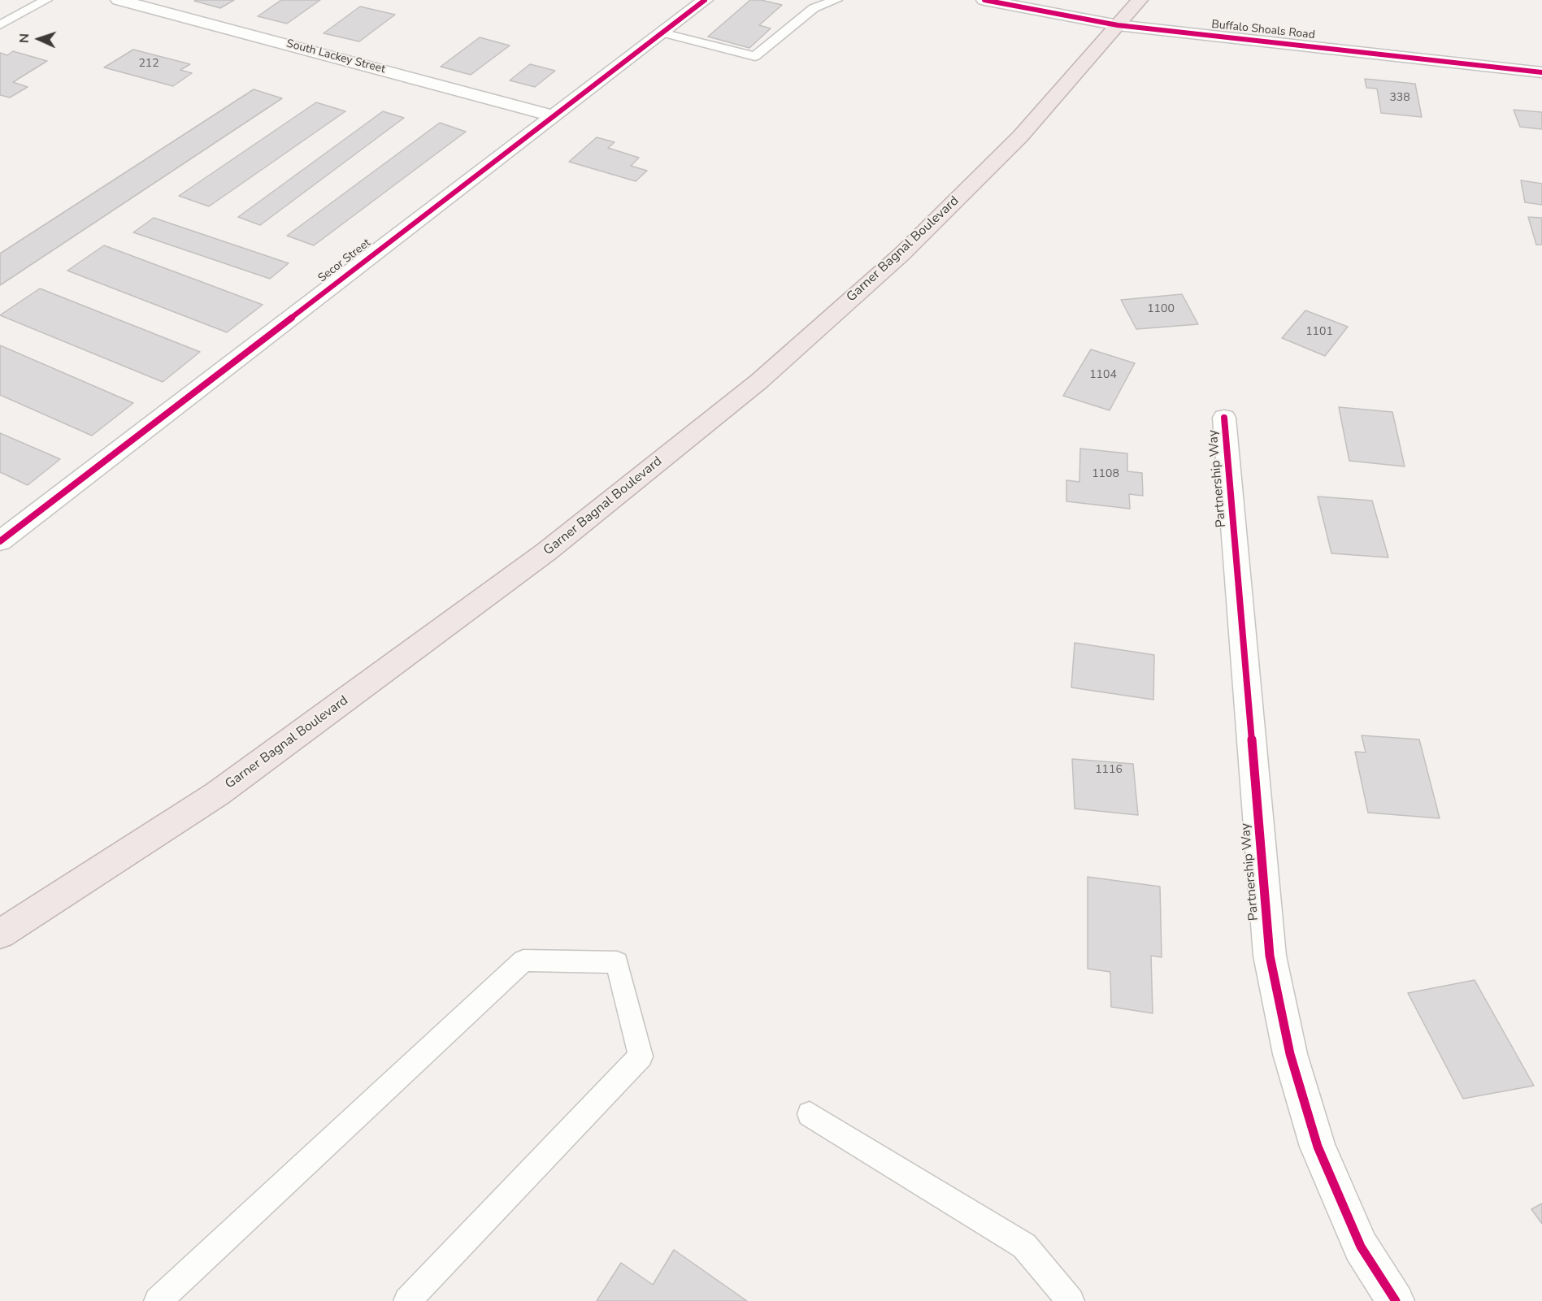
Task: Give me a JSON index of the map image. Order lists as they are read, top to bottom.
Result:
{
  "streets": {
    "highway": ["Garner Bagnal Boulevard"],
    "street": [
      "Buffalo Shoals Road",
      "South Lackey Street",
      "Secor Street",
      "Partnership Way"
    ]
  },
  "crossings": [
    ["Buffalo Shoals Road", "Garner Bagnal Boulevard"],
    ["South Lackey Street", "Secor Street"]
  ],
  "house_numbers": [
    "212",
    "338",
    "1100",
    "1101",
    "1104",
    "1108",
    "1116"
  ],
  "north": "left"
}
